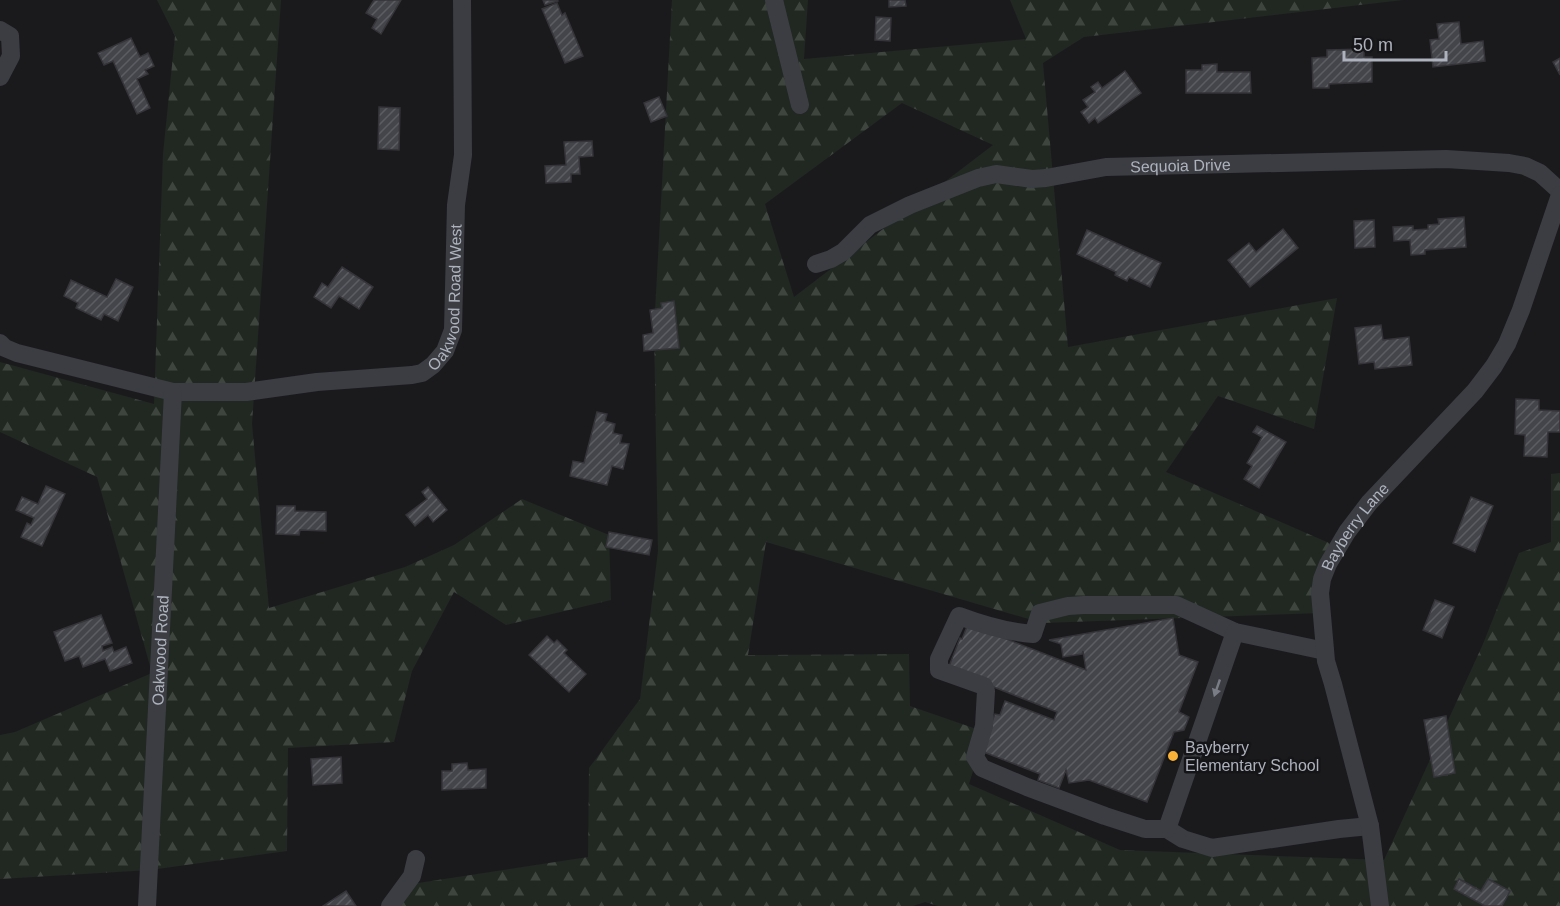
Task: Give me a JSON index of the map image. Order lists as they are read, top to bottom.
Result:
{
  "streets": {
    "street": [
      "Sequoia Drive",
      "Oakwood Road West",
      "Bayberry Lane",
      "Oakwood Road"
    ]
  },
  "crossings": [
    ["Sequoia Drive", "Bayberry Lane"],
    ["Oakwood Road West", "Oakwood Road"]
  ],
  "places": ["Bayberry Elementary School"],
  "scale_bar": "50 m"
}
